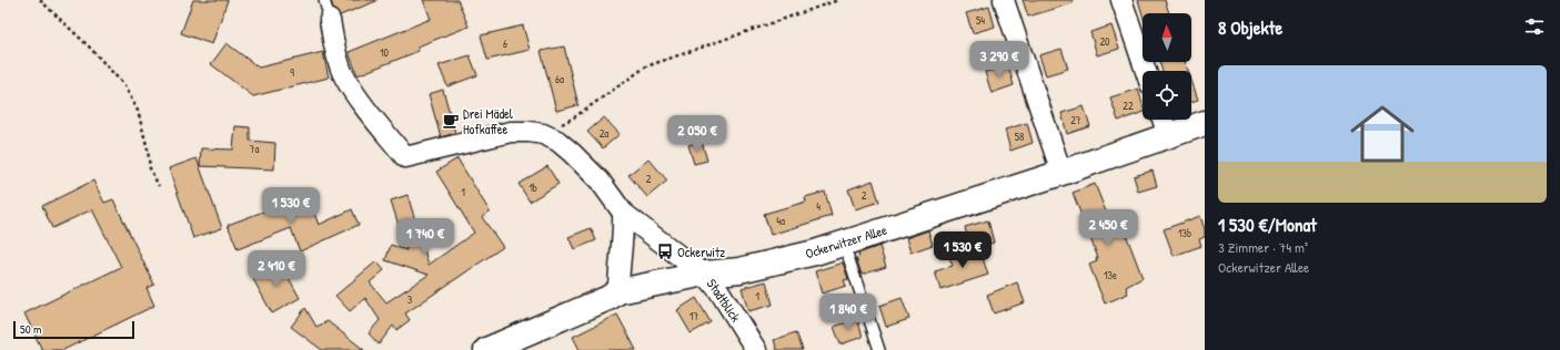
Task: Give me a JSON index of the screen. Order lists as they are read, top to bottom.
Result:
{
  "streets": {
    "street": ["Ockerwitzer Allee", "Stadtblick"]
  },
  "crossings": [
    ["Ockerwitzer Allee", "Stadtblick"]
  ],
  "places": {
    "cafe": ["Drei Mädel Hofkaffee"],
    "bus stop": ["Ockerwitz"]
  },
  "house_numbers": [
    "54",
    "20",
    "6",
    "10",
    "9",
    "6a",
    "22",
    "27",
    "2a",
    "58",
    "7a",
    "2",
    "1b",
    "1",
    "2",
    "4",
    "4a",
    "13b",
    "13e",
    "1",
    "3",
    "17"
  ],
  "scale_bar": "50 m",
  "north": "top",
  "page": {
    "heading": "8 Objekte",
    "price": [
      "3 290 €",
      "2 050 €",
      "1 530 €",
      "2 450 €",
      "1 740 €",
      "1 530 €",
      "2 410 €",
      "1 840 €"
    ],
    "list": [
      {
        "name": "1 530 €/Monat",
        "note": "3 Zimmer · 74 m² · Ockerwitzer Allee"
      }
    ],
    "scale": "50 m"
  }
}
